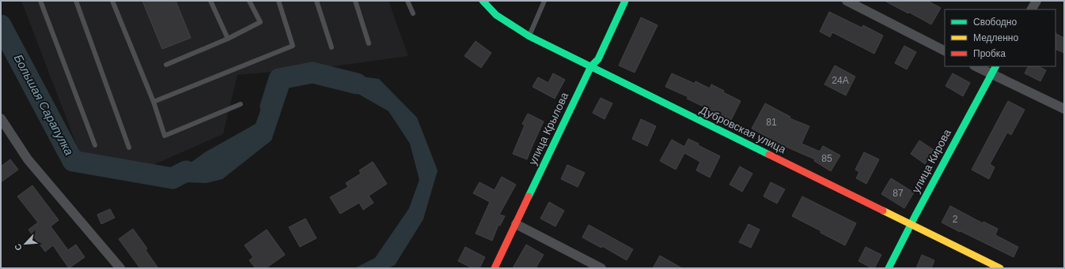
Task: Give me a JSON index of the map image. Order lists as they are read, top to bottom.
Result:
{
  "streets": {
    "street": ["улица Крылова", "Дубровская улица", "улица Кирова"]
  },
  "crossings": [
    ["улица Крылова", "Дубровская улица"],
    ["Дубровская улица", "улица Кирова"]
  ],
  "water": ["Большая Сарапулка"],
  "house_numbers": [
    "24А",
    "81",
    "85",
    "87",
    "2"
  ],
  "legend": ["Свободно", "Медленно", "Пробка"],
  "north": "bottom left"
}
